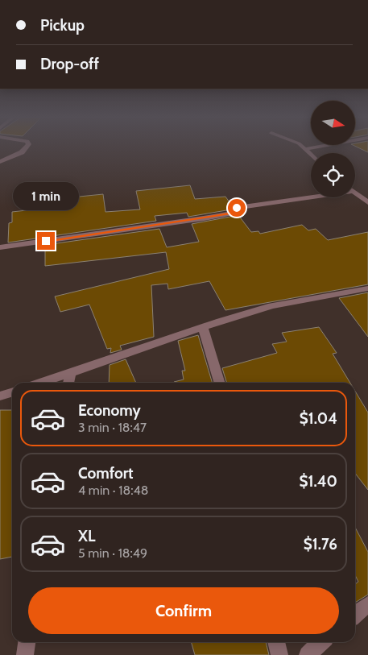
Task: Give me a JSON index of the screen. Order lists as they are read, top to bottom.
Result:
{
  "north": "right",
  "page": {
    "banner": ["Pickup", "Drop-off"],
    "bubble": "1 min",
    "list": [
      {
        "name": "Economy",
        "note": "3 min · 18:47",
        "value": "$1.04"
      },
      {
        "name": "Comfort",
        "note": "4 min · 18:48",
        "value": "$1.40"
      },
      {
        "name": "XL",
        "note": "5 min · 18:49",
        "value": "$1.76"
      }
    ],
    "buttons": "Confirm"
  }
}
